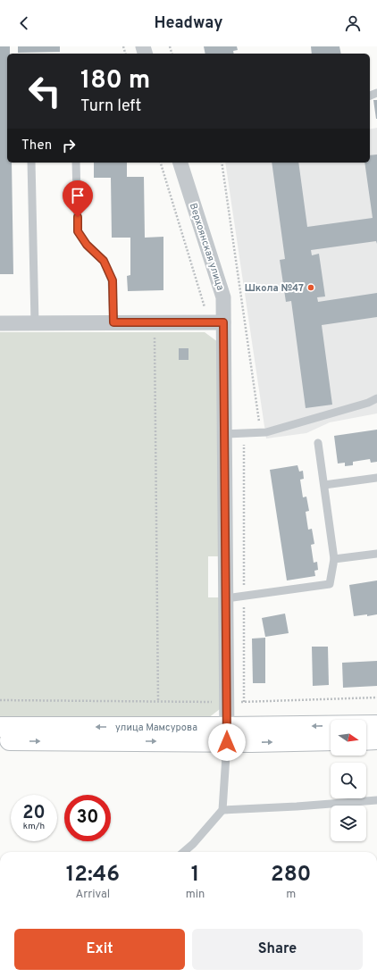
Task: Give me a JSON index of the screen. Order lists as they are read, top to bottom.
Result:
{
  "streets": {
    "main road": ["улица Мамсурова"],
    "street": ["Верхоянская улица"]
  },
  "crossings": [
    ["Верхоянская улица", "улица Мамсурова"]
  ],
  "places": ["Школа №47"],
  "north": "right",
  "page": {
    "header": "Headway",
    "turn": ["180 m", "Turn left"],
    "then": "Then",
    "speed": "20 km/h",
    "limit": "30",
    "eta": [
      "12:46",
      "Arrival",
      "1",
      "min",
      "280",
      "m"
    ],
    "buttons": ["Exit", "Share"]
  }
}
